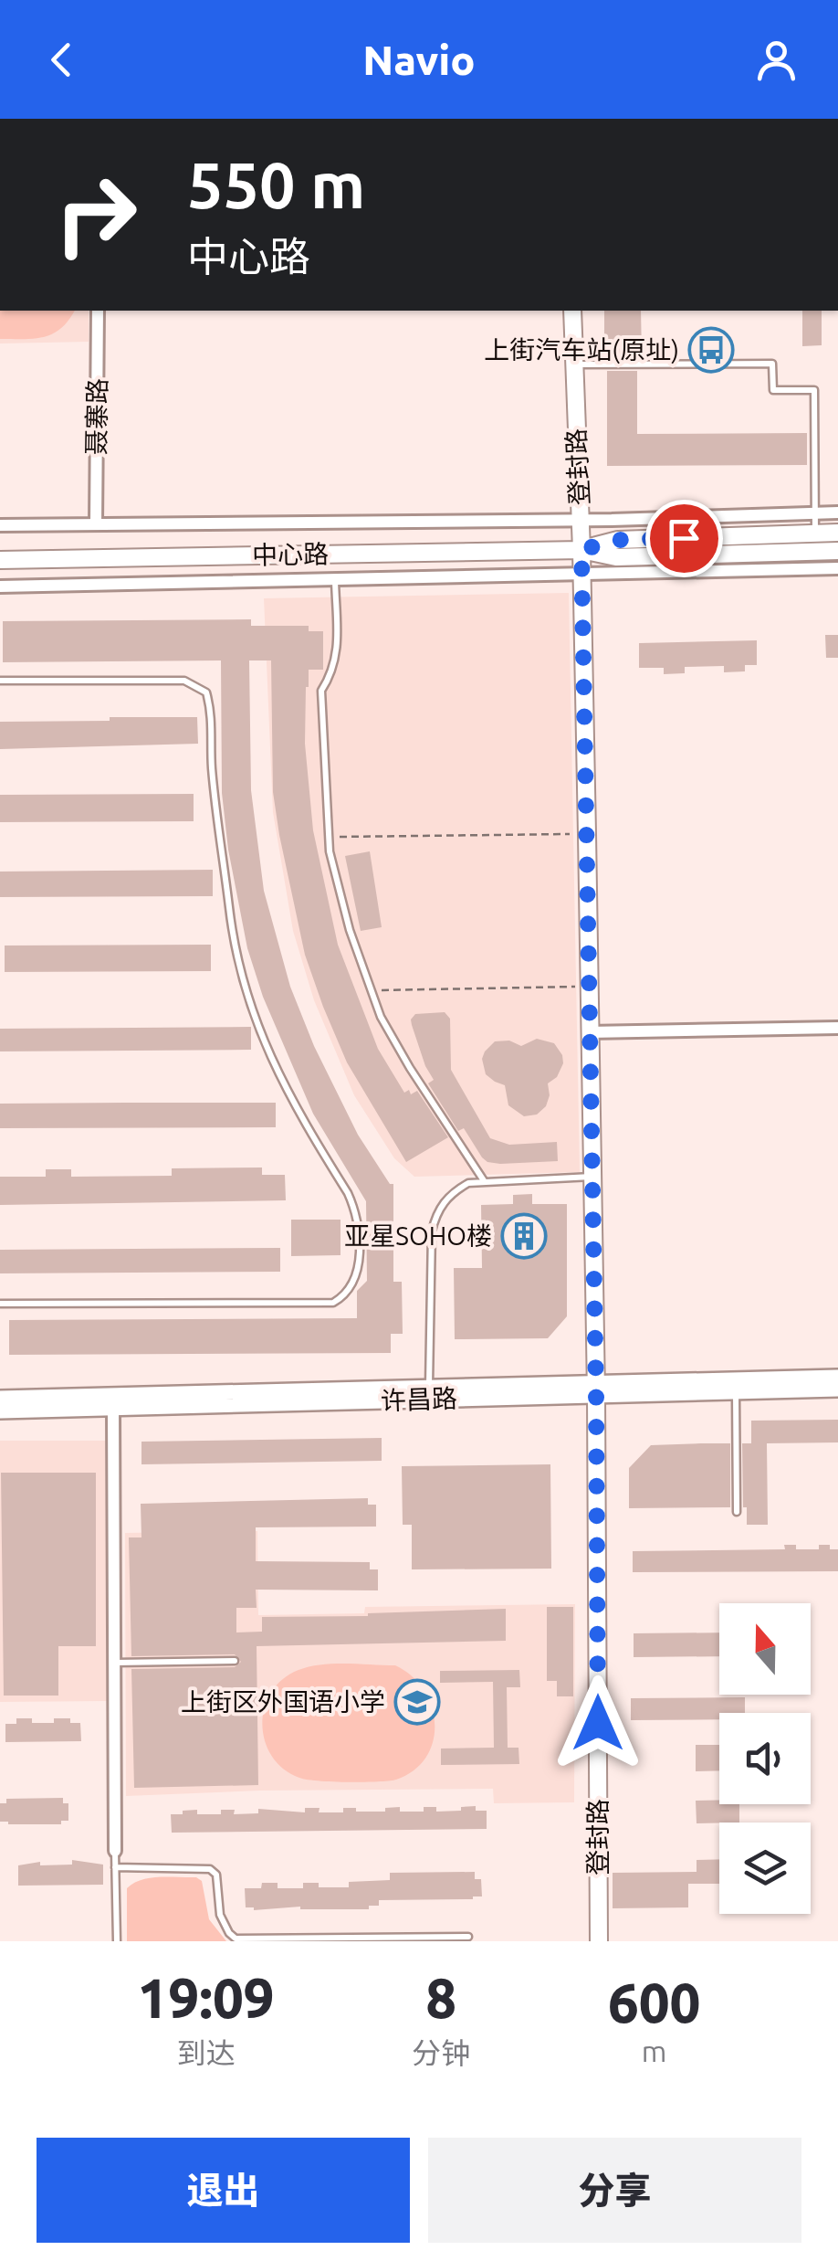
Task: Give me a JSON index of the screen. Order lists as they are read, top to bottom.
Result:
{
  "streets": {
    "main road": ["登封路", "中心路"],
    "street": ["聂寨路", "许昌路"]
  },
  "crossings": [
    ["登封路", "中心路"],
    ["登封路", "许昌路"]
  ],
  "places": {
    "bus stop": ["上街汽车站(原址)"],
    "building": ["亚星SOHO楼"],
    "school or university": ["上街区外国语小学"]
  },
  "north": "top",
  "page": {
    "header": "Navio",
    "turn": ["550 m", "中心路"],
    "eta": [
      "19:09",
      "到达",
      "8",
      "分钟",
      "600",
      "m"
    ],
    "buttons": ["退出", "分享"]
  }
}
